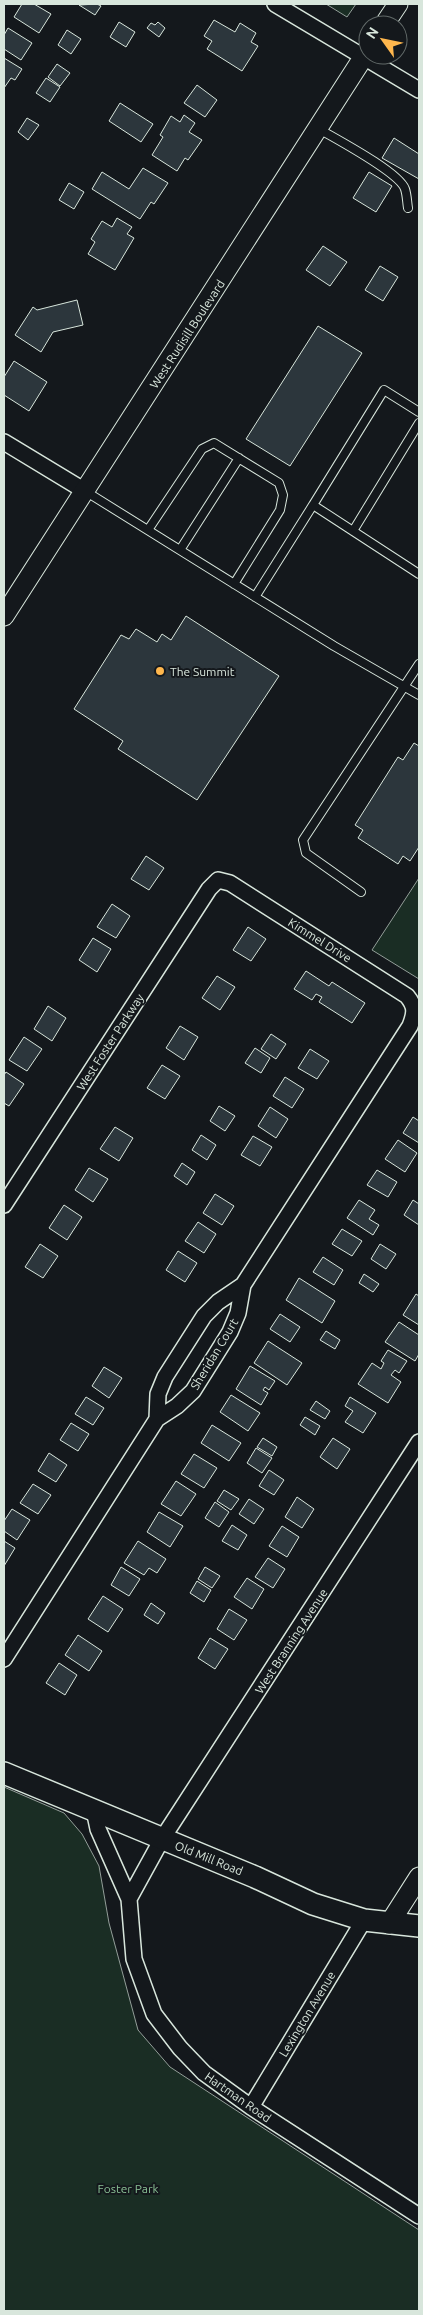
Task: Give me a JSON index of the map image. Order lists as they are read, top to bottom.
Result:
{
  "streets": {
    "main road": ["Old Mill Road"],
    "street": [
      "West Rudisill Boulevard",
      "Kimmel Drive",
      "West Foster Parkway",
      "Sheridan Court",
      "West Branning Avenue",
      "Lexington Avenue",
      "Hartman Road"
    ]
  },
  "crossings": [
    ["Kimmel Drive", "West Foster Parkway"],
    ["Kimmel Drive", "Sheridan Court"],
    ["West Branning Avenue", "Old Mill Road"],
    ["Old Mill Road", "Lexington Avenue"],
    ["Lexington Avenue", "Hartman Road"]
  ],
  "parks": ["Foster Park"],
  "places": ["The Summit"],
  "north": "top left"
}
